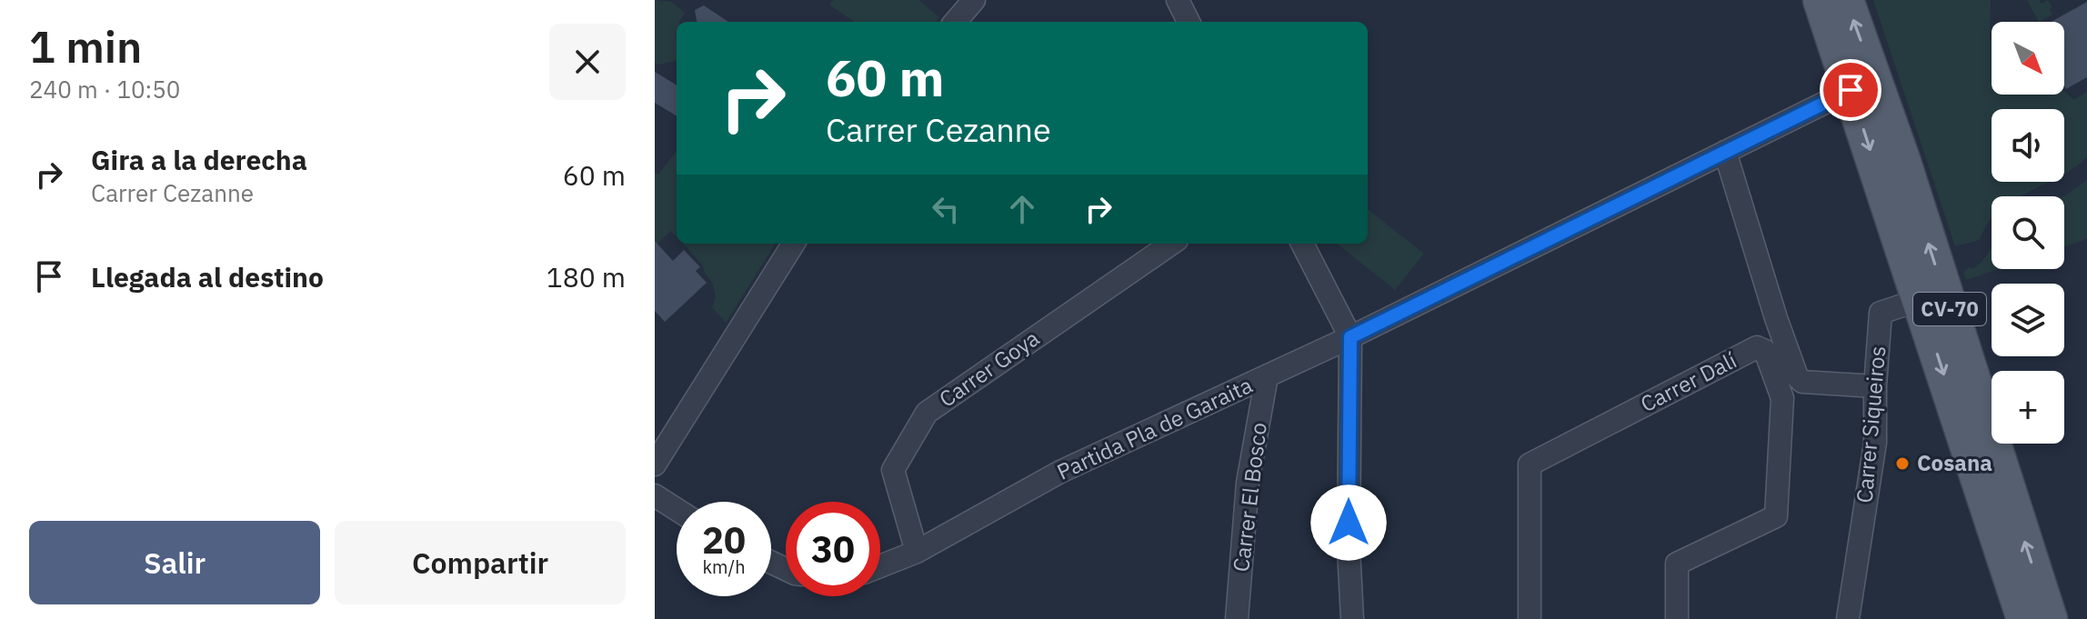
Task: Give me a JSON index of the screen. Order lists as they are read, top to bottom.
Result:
{
  "streets": {
    "main road": ["CV-70"],
    "street": [
      "Carrer Goya",
      "Carrer Dalí",
      "Carrer Siqueiros",
      "Partida Pla de Garaita",
      "Carrer El Bosco"
    ]
  },
  "crossings": [
    ["CV-70", "Carrer Siqueiros"],
    ["CV-70", "Partida Pla de Garaita"],
    ["Carrer Goya", "Partida Pla de Garaita"],
    ["Partida Pla de Garaita", "Carrer El Bosco"]
  ],
  "places": ["Cosana"],
  "north": "bottom right",
  "page": {
    "heading": ["1 min", "240 m · 10:50"],
    "map_buttons": "+",
    "turn": ["60 m", "Carrer Cezanne"],
    "list": [
      {
        "name": "Gira a la derecha",
        "note": "Carrer Cezanne",
        "value": "60 m"
      },
      {
        "name": "Llegada al destino",
        "value": "180 m"
      }
    ],
    "speed": "20 km/h",
    "limit": "30",
    "buttons": ["Salir", "Compartir"]
  }
}
